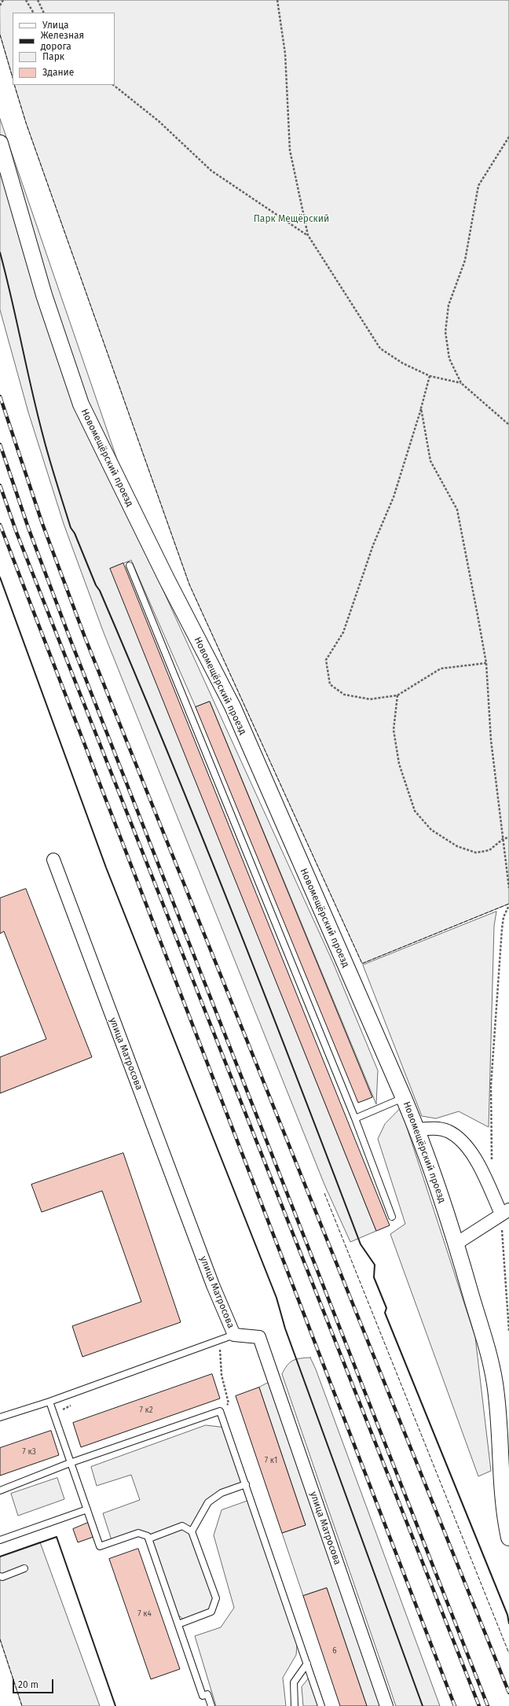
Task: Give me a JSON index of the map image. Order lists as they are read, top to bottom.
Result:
{
  "streets": {
    "street": ["Новомещёрский проезд", "улица Матросова"]
  },
  "parks": ["Парк Мещёрский"],
  "house_numbers": [
    "7 к2",
    "7 к3",
    "7 к1",
    "7 к4",
    "6"
  ],
  "legend": [
    "Улица",
    "Железная дорога",
    "Парк",
    "Здание"
  ],
  "scale_bar": "20 m"
}
